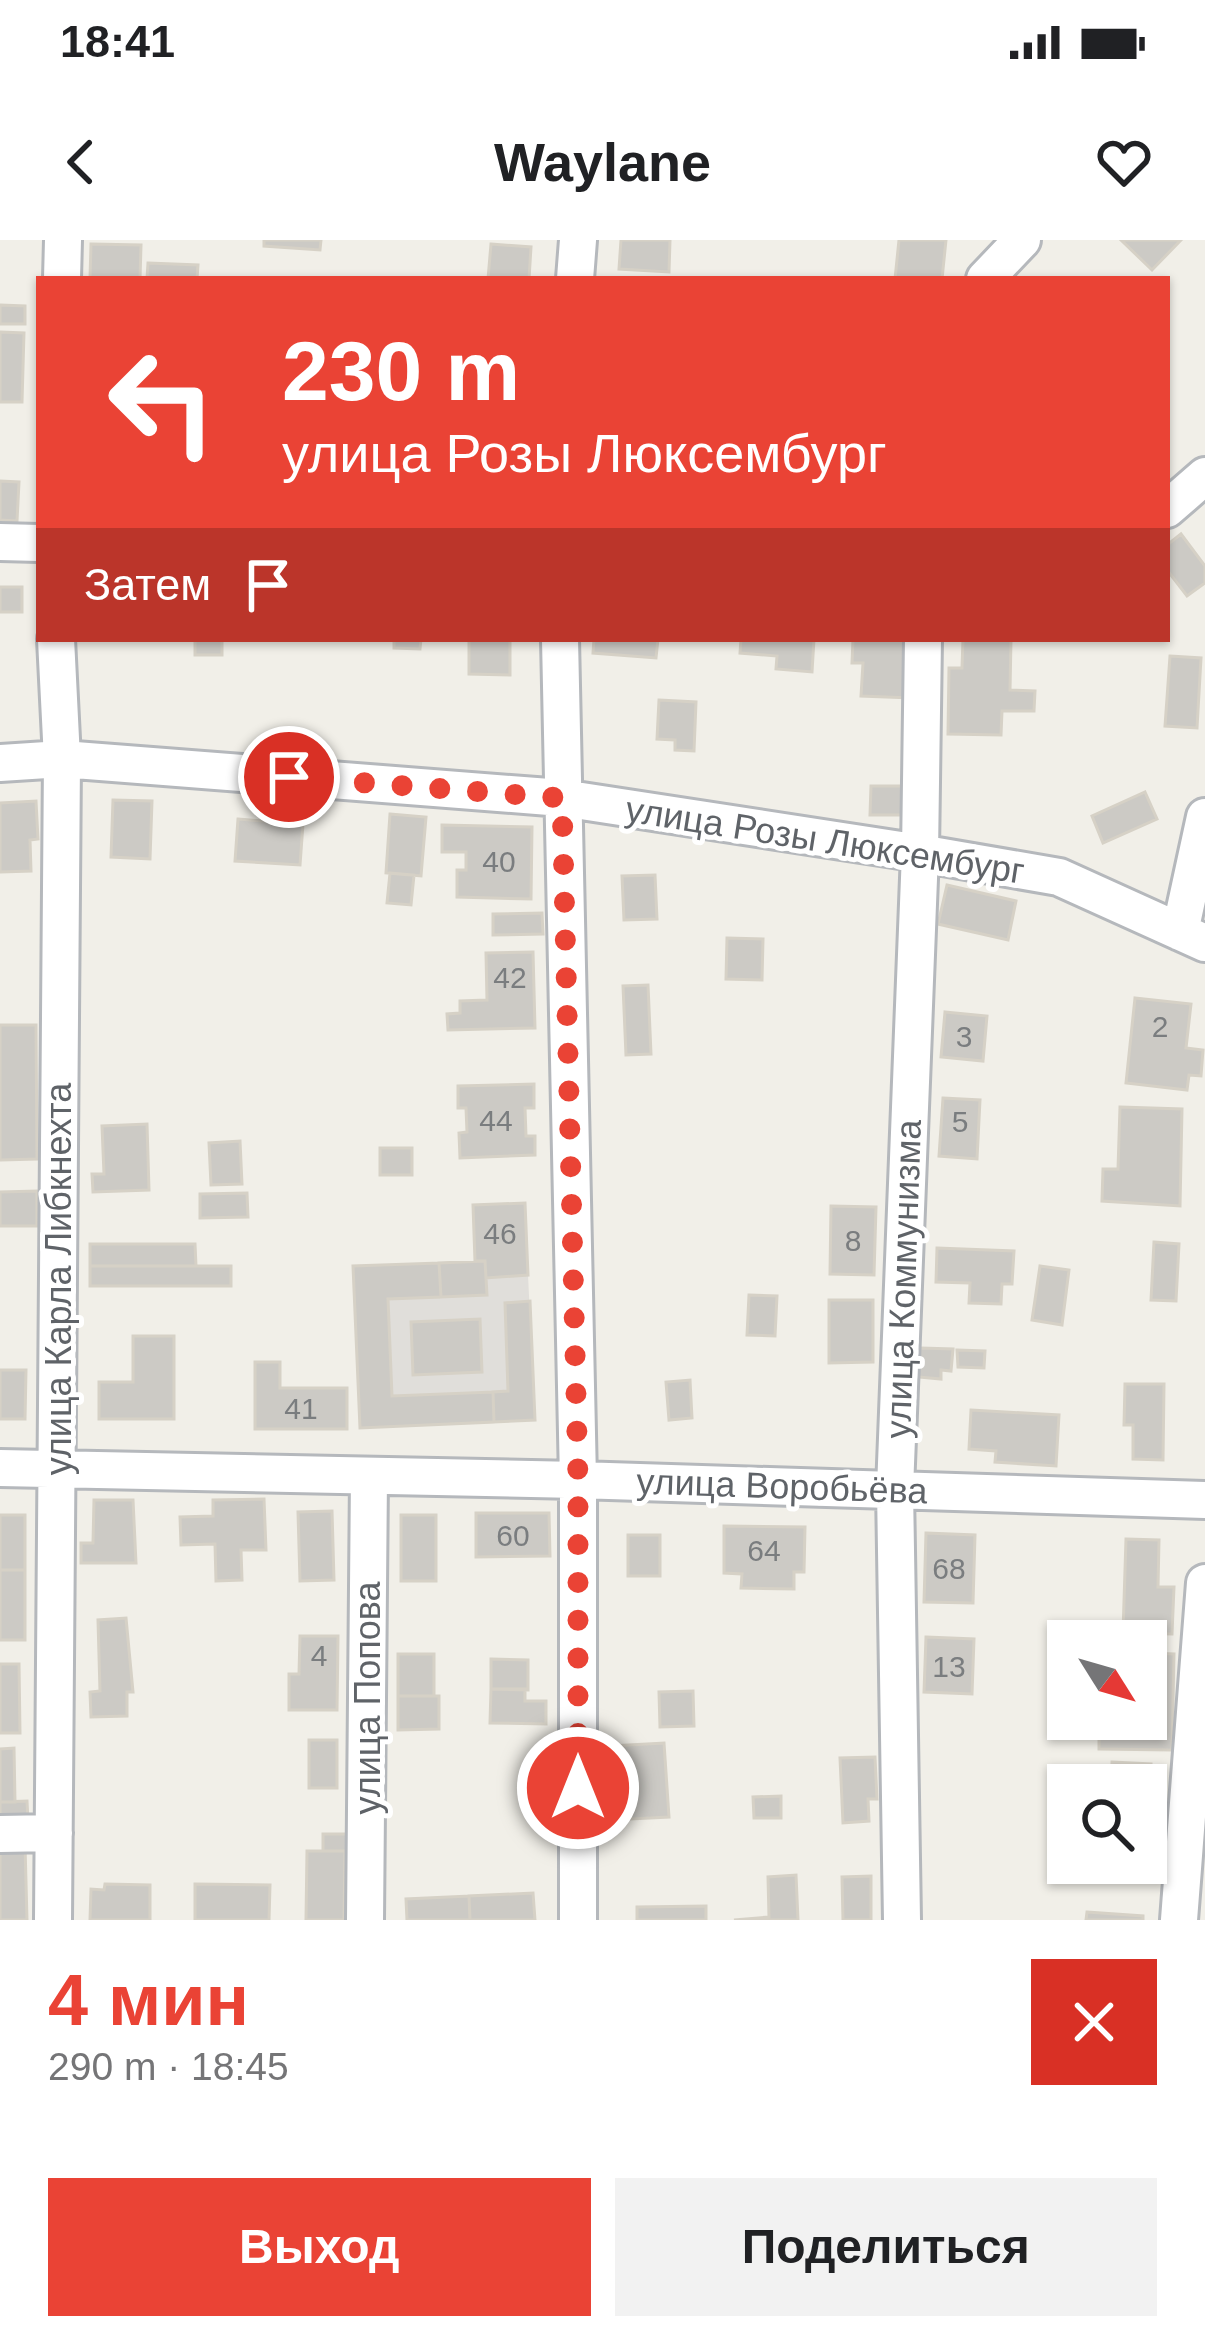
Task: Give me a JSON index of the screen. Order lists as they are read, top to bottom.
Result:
{
  "streets": {
    "street": [
      "улица Розы Люксембург",
      "улица Карла Либкнехта",
      "улица Коммунизма",
      "улица Воробьёва",
      "улица Попова"
    ]
  },
  "crossings": [
    ["улица Розы Люксембург", "улица Карла Либкнехта"],
    ["улица Розы Люксембург", "улица Коммунизма"],
    ["улица Карла Либкнехта", "улица Воробьёва"],
    ["улица Коммунизма", "улица Воробьёва"],
    ["улица Воробьёва", "улица Попова"]
  ],
  "house_numbers": [
    "40",
    "42",
    "2",
    "3",
    "44",
    "5",
    "46",
    "8",
    "41",
    "60",
    "64",
    "68",
    "4",
    "13"
  ],
  "north": "bottom right",
  "page": {
    "status": "18:41",
    "header": "Waylane",
    "turn": ["230 m", "улица Розы Люксембург"],
    "then": "Затем",
    "heading": ["4 мин", "290 m · 18:45"],
    "buttons": ["Выход", "Поделиться"]
  }
}
